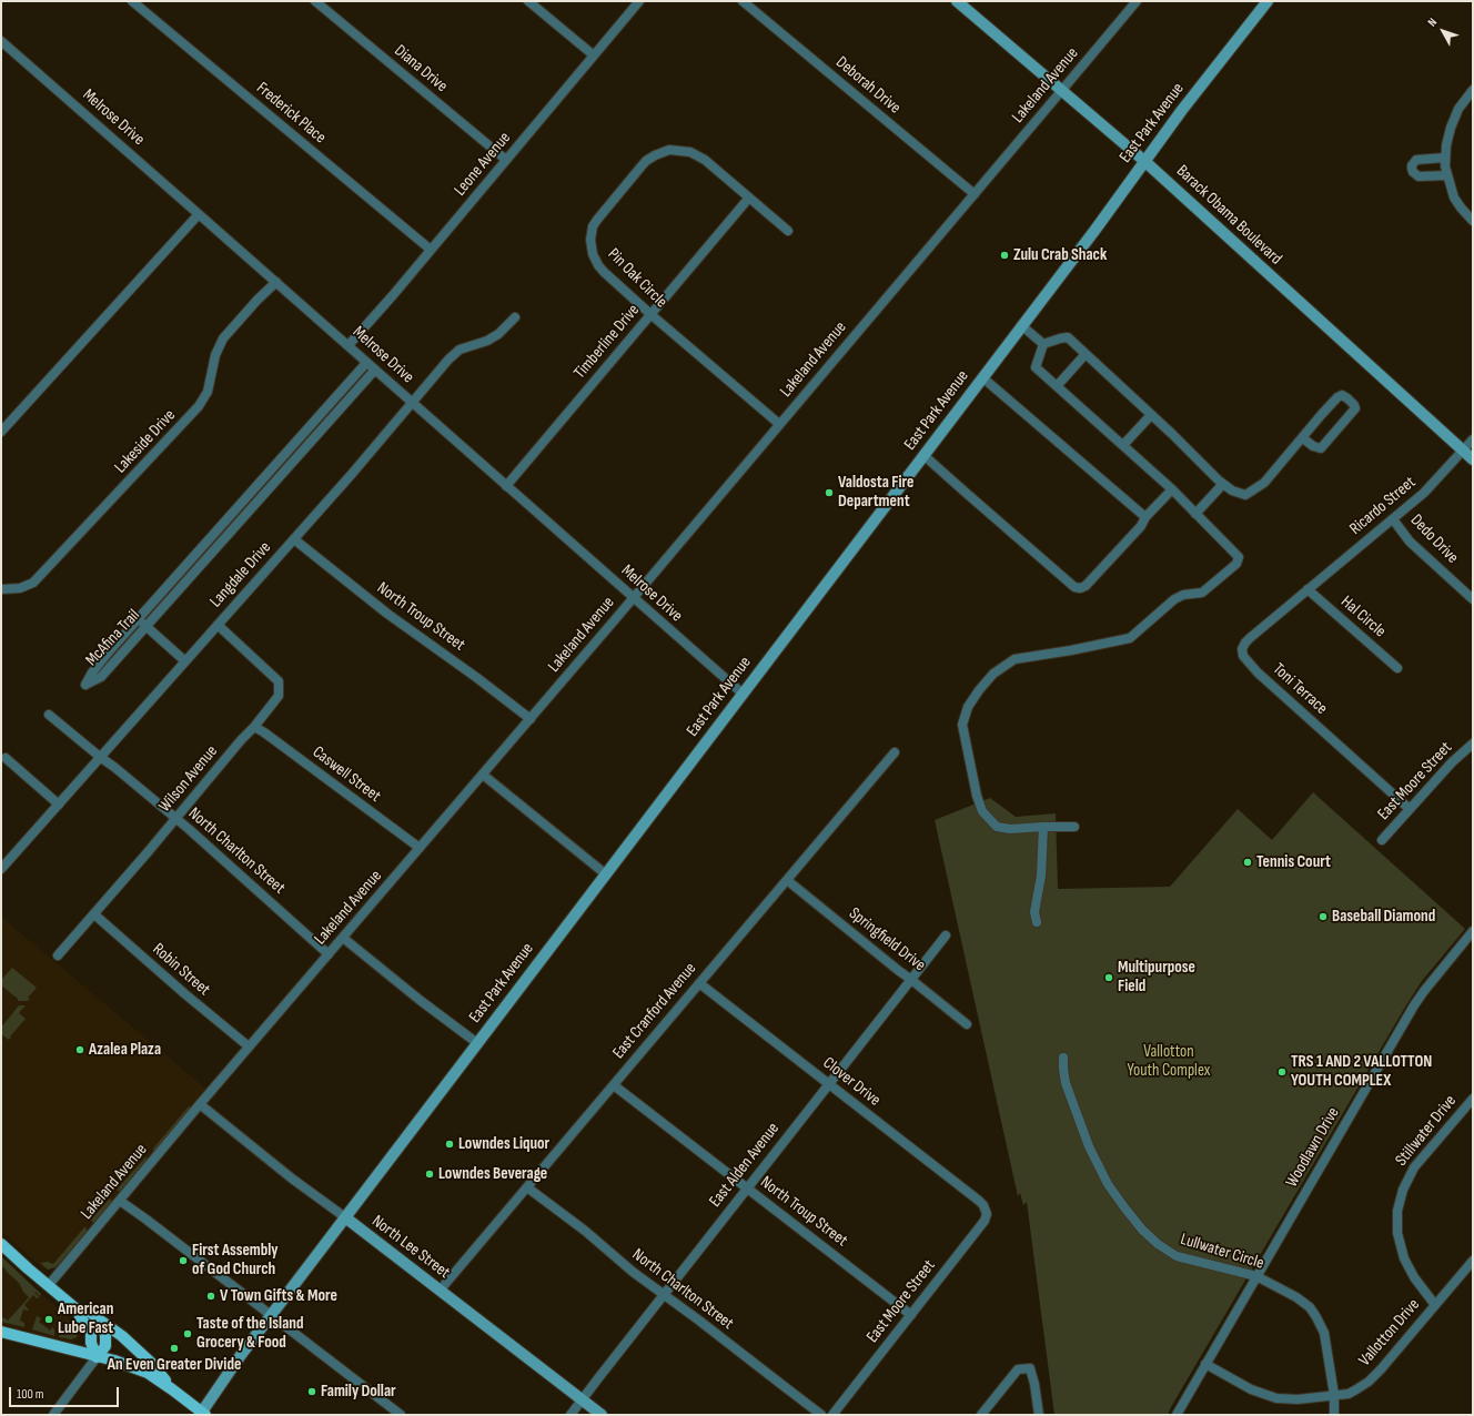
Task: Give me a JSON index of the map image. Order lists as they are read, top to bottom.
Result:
{
  "streets": {
    "main road": ["East Park Avenue", "Barack Obama Boulevard", "North Lee Street"],
    "street": [
      "Diana Drive",
      "Deborah Drive",
      "Lakeland Avenue",
      "Frederick Place",
      "Melrose Drive",
      "Leone Avenue",
      "Pin Oak Circle",
      "Timberline Drive",
      "Lakeside Drive",
      "Ricardo Street",
      "Dedo Drive",
      "Langdale Drive",
      "North Troup Street",
      "Hal Circle",
      "McAfina Trail",
      "Toni Terrace",
      "Caswell Street",
      "Wilson Avenue",
      "East Moore Street",
      "North Charlton Street",
      "Springfield Drive",
      "Robin Street",
      "East Cranford Avenue",
      "Clover Drive",
      "Stillwater Drive",
      "Woodlawn Drive",
      "East Alden Avenue",
      "Lullwater Circle",
      "Vallotton Drive"
    ]
  },
  "crossings": [
    ["Diana Drive", "Leone Avenue"],
    ["Deborah Drive", "Lakeland Avenue"],
    ["Lakeland Avenue", "Melrose Drive"],
    ["Lakeland Avenue", "Barack Obama Boulevard"],
    ["Lakeland Avenue", "Pin Oak Circle"],
    ["Lakeland Avenue", "North Troup Street"],
    ["Lakeland Avenue", "Caswell Street"],
    ["Lakeland Avenue", "North Charlton Street"],
    ["Lakeland Avenue", "Robin Street"],
    ["Lakeland Avenue", "North Lee Street"],
    ["Frederick Place", "Leone Avenue"],
    ["Melrose Drive", "East Park Avenue"],
    ["Melrose Drive", "Leone Avenue"],
    ["Melrose Drive", "Timberline Drive"],
    ["Melrose Drive", "Lakeside Drive"],
    ["Melrose Drive", "Langdale Drive"],
    ["Melrose Drive", "McAfina Trail"],
    ["East Park Avenue", "Barack Obama Boulevard"],
    ["East Park Avenue", "North Lee Street"],
    ["Barack Obama Boulevard", "Ricardo Street"],
    ["Pin Oak Circle", "Timberline Drive"],
    ["Ricardo Street", "Dedo Drive"],
    ["Ricardo Street", "Hal Circle"],
    ["Ricardo Street", "Toni Terrace"],
    ["Langdale Drive", "North Troup Street"],
    ["Langdale Drive", "Wilson Avenue"],
    ["Langdale Drive", "North Charlton Street"],
    ["North Troup Street", "East Moore Street"],
    ["North Troup Street", "East Cranford Avenue"],
    ["North Troup Street", "East Alden Avenue"],
    ["Hal Circle", "Toni Terrace"],
    ["Toni Terrace", "East Moore Street"],
    ["Caswell Street", "Wilson Avenue"],
    ["Wilson Avenue", "North Charlton Street"],
    ["Wilson Avenue", "Robin Street"],
    ["East Moore Street", "Clover Drive"],
    ["North Charlton Street", "East Cranford Avenue"],
    ["North Charlton Street", "East Alden Avenue"],
    ["Springfield Drive", "East Cranford Avenue"],
    ["Springfield Drive", "East Alden Avenue"],
    ["East Cranford Avenue", "Clover Drive"],
    ["East Cranford Avenue", "North Lee Street"],
    ["Clover Drive", "East Alden Avenue"],
    ["Stillwater Drive", "Vallotton Drive"],
    ["Woodlawn Drive", "Lullwater Circle"],
    ["East Alden Avenue", "North Lee Street"],
    ["Lullwater Circle", "Vallotton Drive"]
  ],
  "parks": ["Vallotton Youth Complex"],
  "places": [
    "Zulu Crab Shack",
    "Valdosta Fire Department",
    "Tennis Court",
    "Baseball Diamond",
    "Multipurpose Field",
    "Azalea Plaza",
    "TRS 1 AND 2 VALLOTTON YOUTH COMPLEX",
    "Lowndes Liquor",
    "Lowndes Beverage",
    "First Assembly of God Church",
    "V Town Gifts & More",
    "American Lube Fast",
    "Taste of the Island Grocery & Food",
    "An Even Greater Divide",
    "Family Dollar"
  ],
  "scale_bar": "100 m",
  "north": "top left"
}
